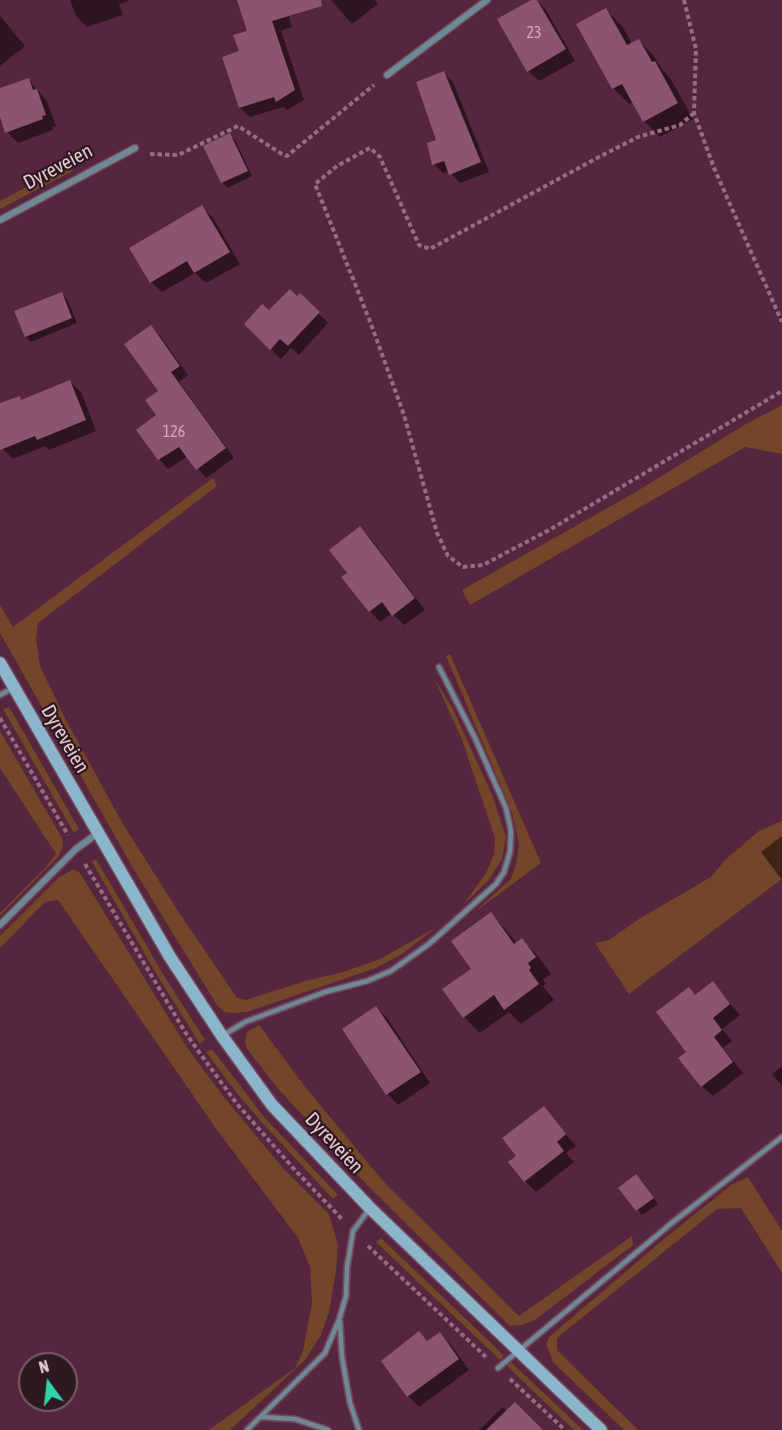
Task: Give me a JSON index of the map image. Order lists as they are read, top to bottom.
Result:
{
  "streets": {
    "main road": ["Dyreveien"]
  },
  "house_numbers": ["23", "126"],
  "north": "top"
}
